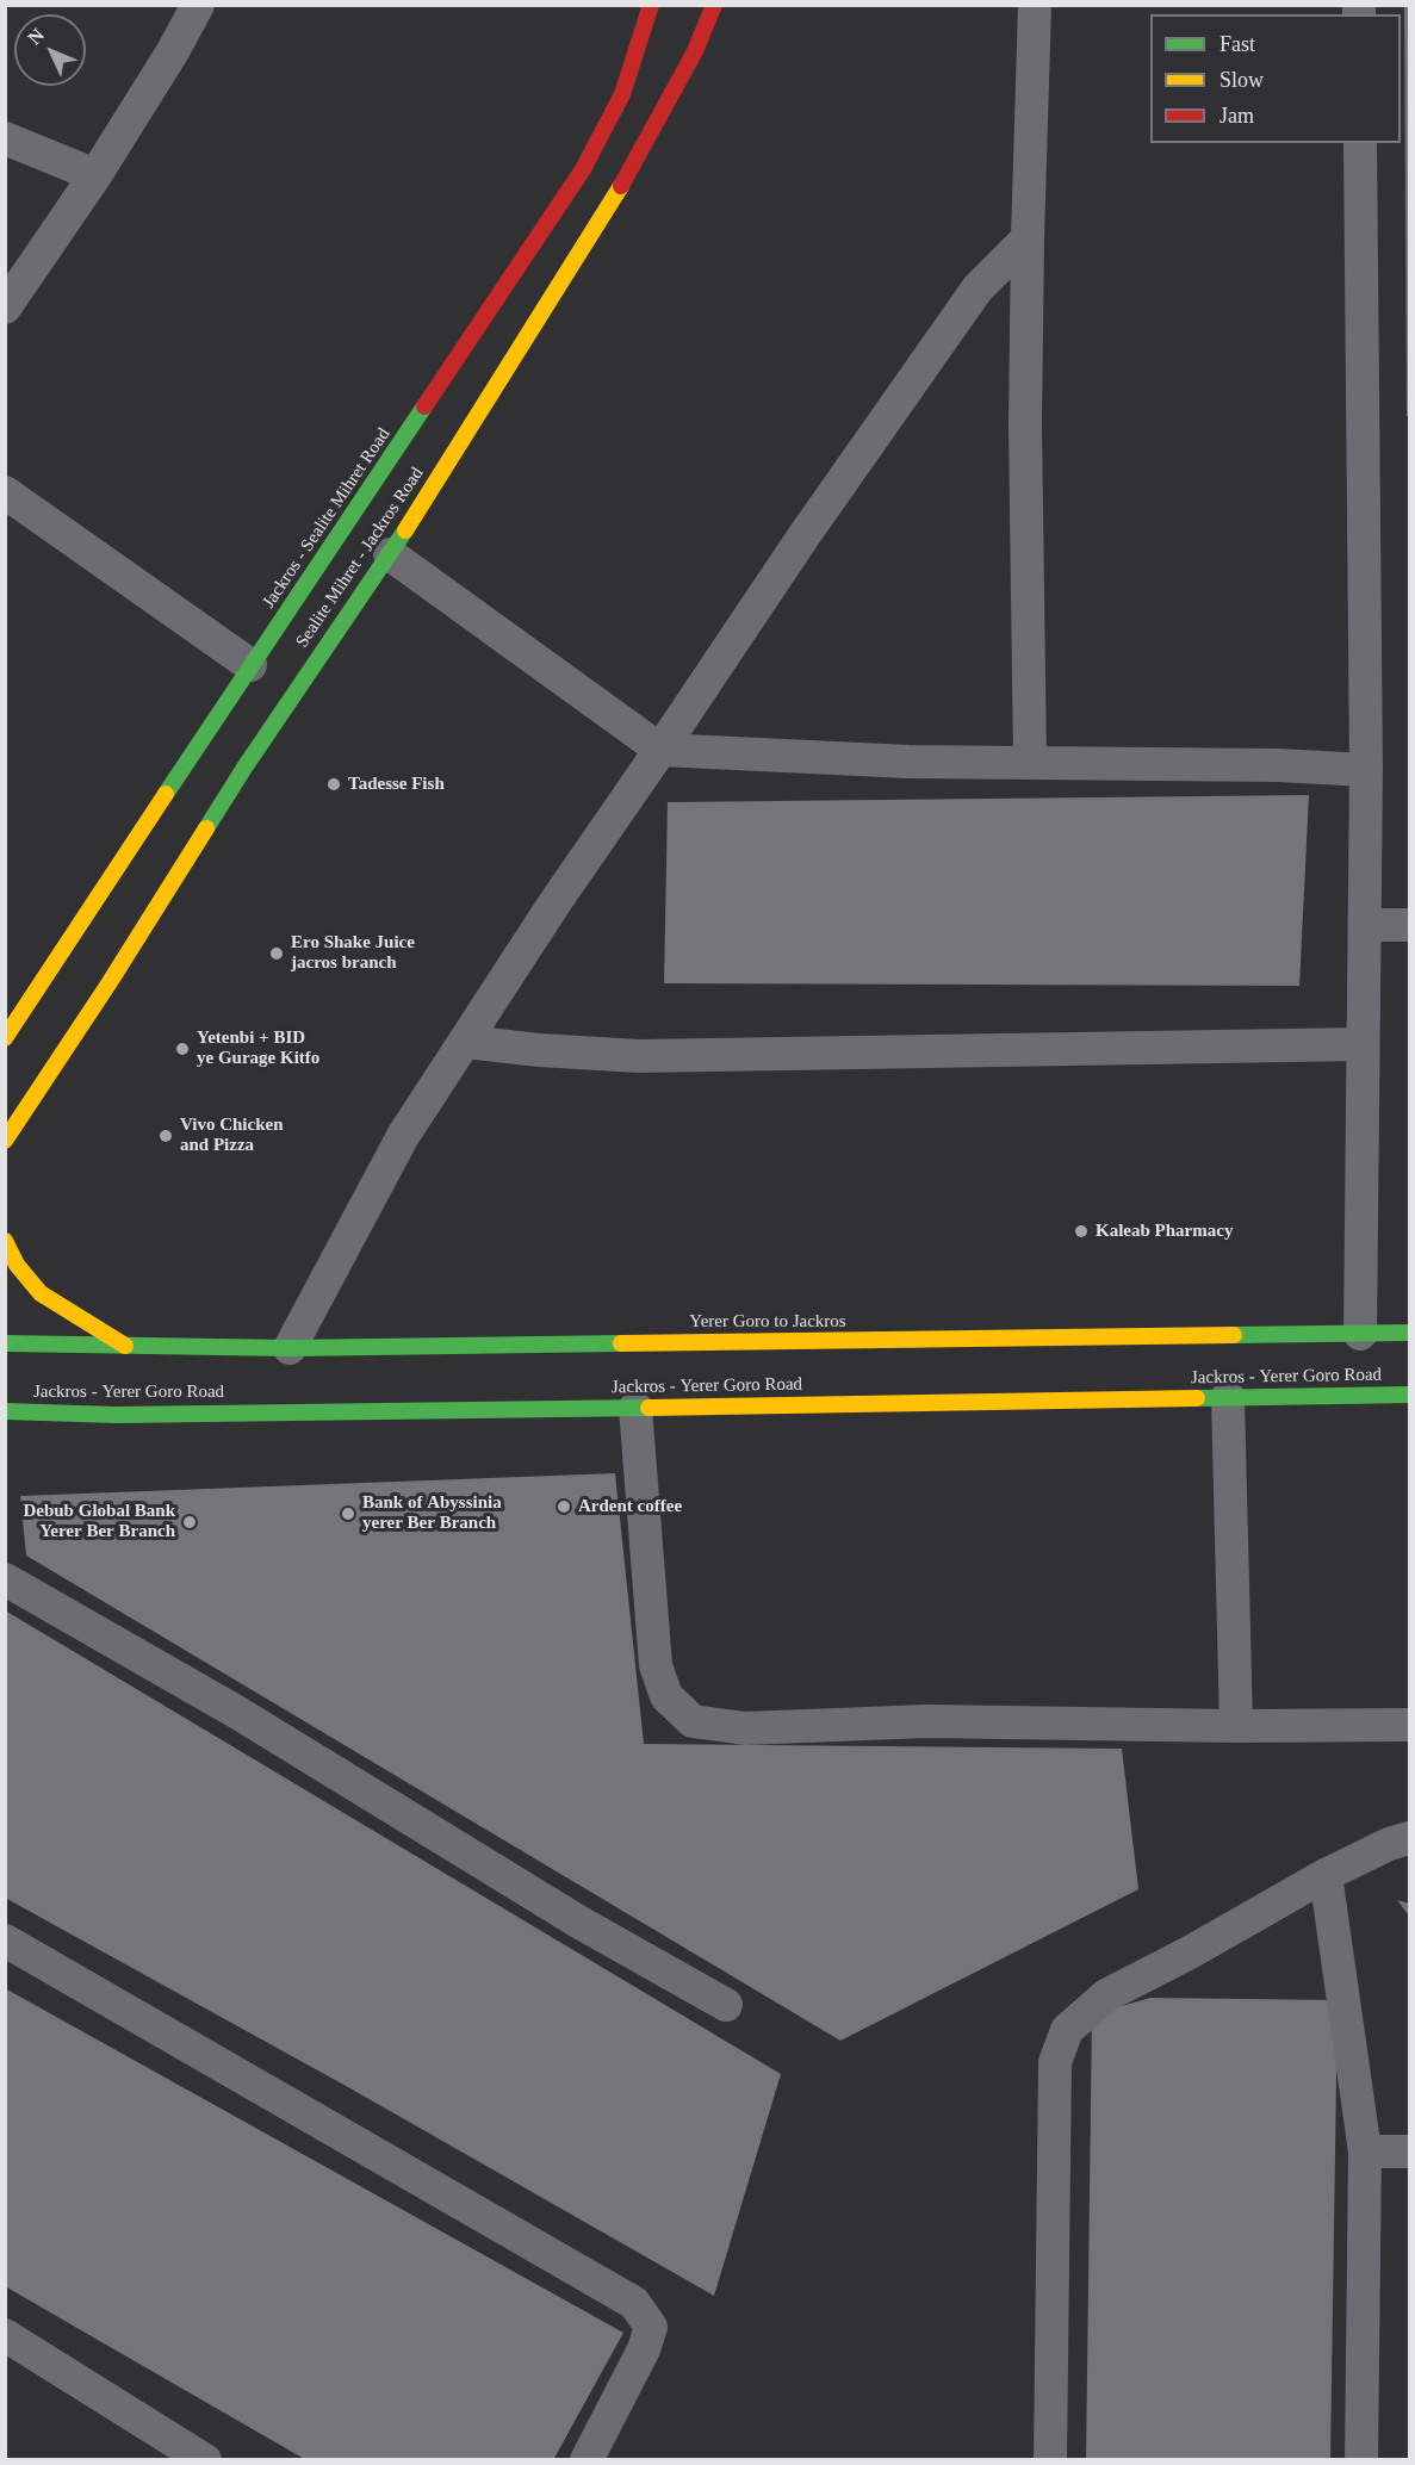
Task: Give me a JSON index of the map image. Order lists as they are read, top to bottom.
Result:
{
  "streets": {
    "main road": [
      "Jackros - Sealite Mihret Road",
      "Sealite Mihret - Jackros Road",
      "Yerer Goro to Jackros",
      "Jackros - Yerer Goro Road"
    ]
  },
  "places": [
    "Tadesse Fish",
    "Ero Shake Juice jacros branch",
    "Yetenbi + BID ye Gurage Kitfo",
    "Vivo Chicken and Pizza",
    "Kaleab Pharmacy",
    "Ardent coffee",
    "Bank of Abyssinia yerer Ber Branch",
    "Debub Global Bank Yerer Ber Branch"
  ],
  "legend": ["Fast", "Slow", "Jam"],
  "north": "top left"
}
